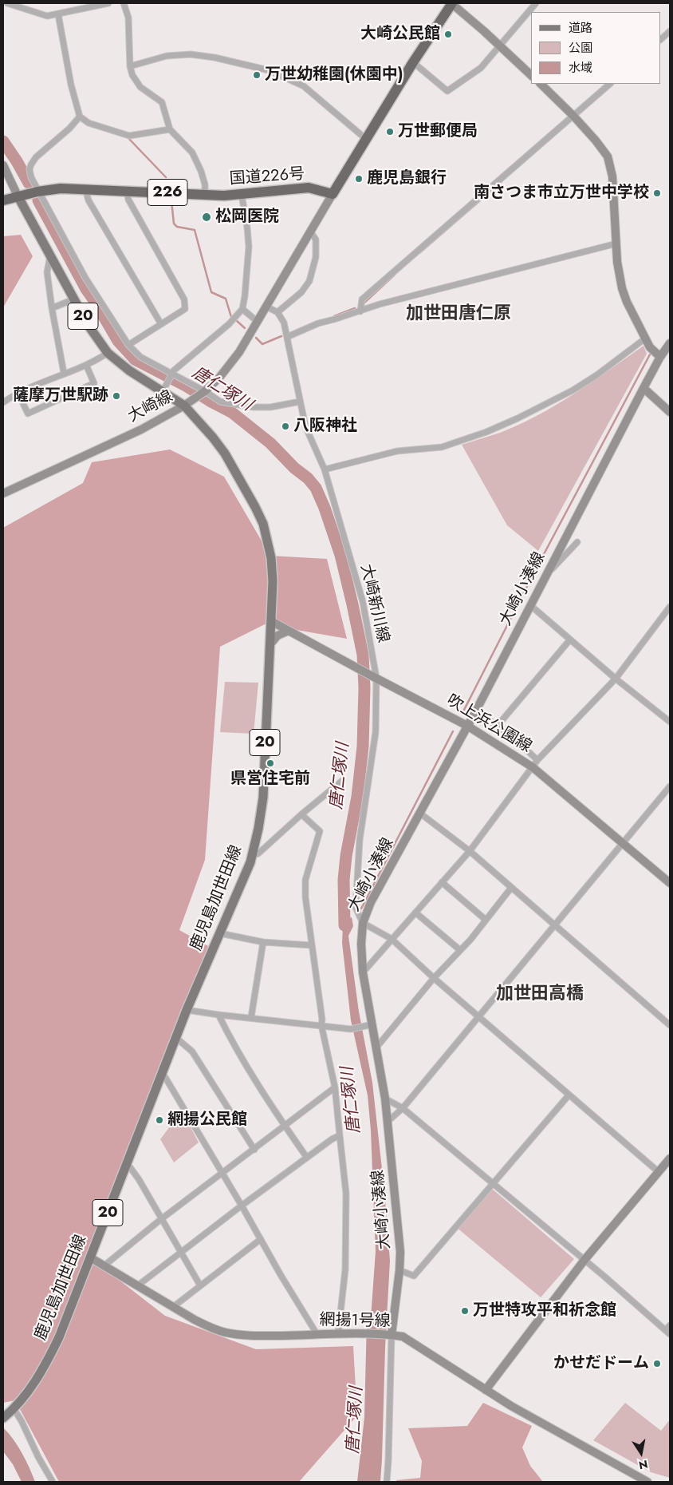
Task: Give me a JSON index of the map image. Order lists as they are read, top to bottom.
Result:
{
  "streets": {
    "highway": ["国道226号", "226"],
    "main road": ["20", "鹿児島加世田線"],
    "street": [
      "大崎線",
      "大崎小湊線",
      "大崎新川線",
      "吹上浜公園線",
      "網揚1号線"
    ]
  },
  "crossings": [
    ["国道226号", "大崎線"],
    ["国道226号", "鹿児島加世田線"],
    ["大崎線", "鹿児島加世田線"],
    ["大崎小湊線", "大崎新川線"],
    ["大崎小湊線", "吹上浜公園線"],
    ["大崎小湊線", "網揚1号線"],
    ["大崎新川線", "吹上浜公園線"],
    ["吹上浜公園線", "鹿児島加世田線"],
    ["鹿児島加世田線", "網揚1号線"]
  ],
  "districts": ["加世田唐仁原", "加世田高橋"],
  "water": ["唐仁塚川"],
  "places": [
    "大崎公民館",
    "万世幼稚園(休園中)",
    "万世郵便局",
    "鹿児島銀行",
    "南さつま市立万世中学校",
    "松岡医院",
    "薩摩万世駅跡",
    "八阪神社",
    "県営住宅前",
    "網揚公民館",
    "万世特攻平和祈念館",
    "かせだドーム"
  ],
  "legend": ["道路", "公園", "水域"],
  "north": "bottom"
}
